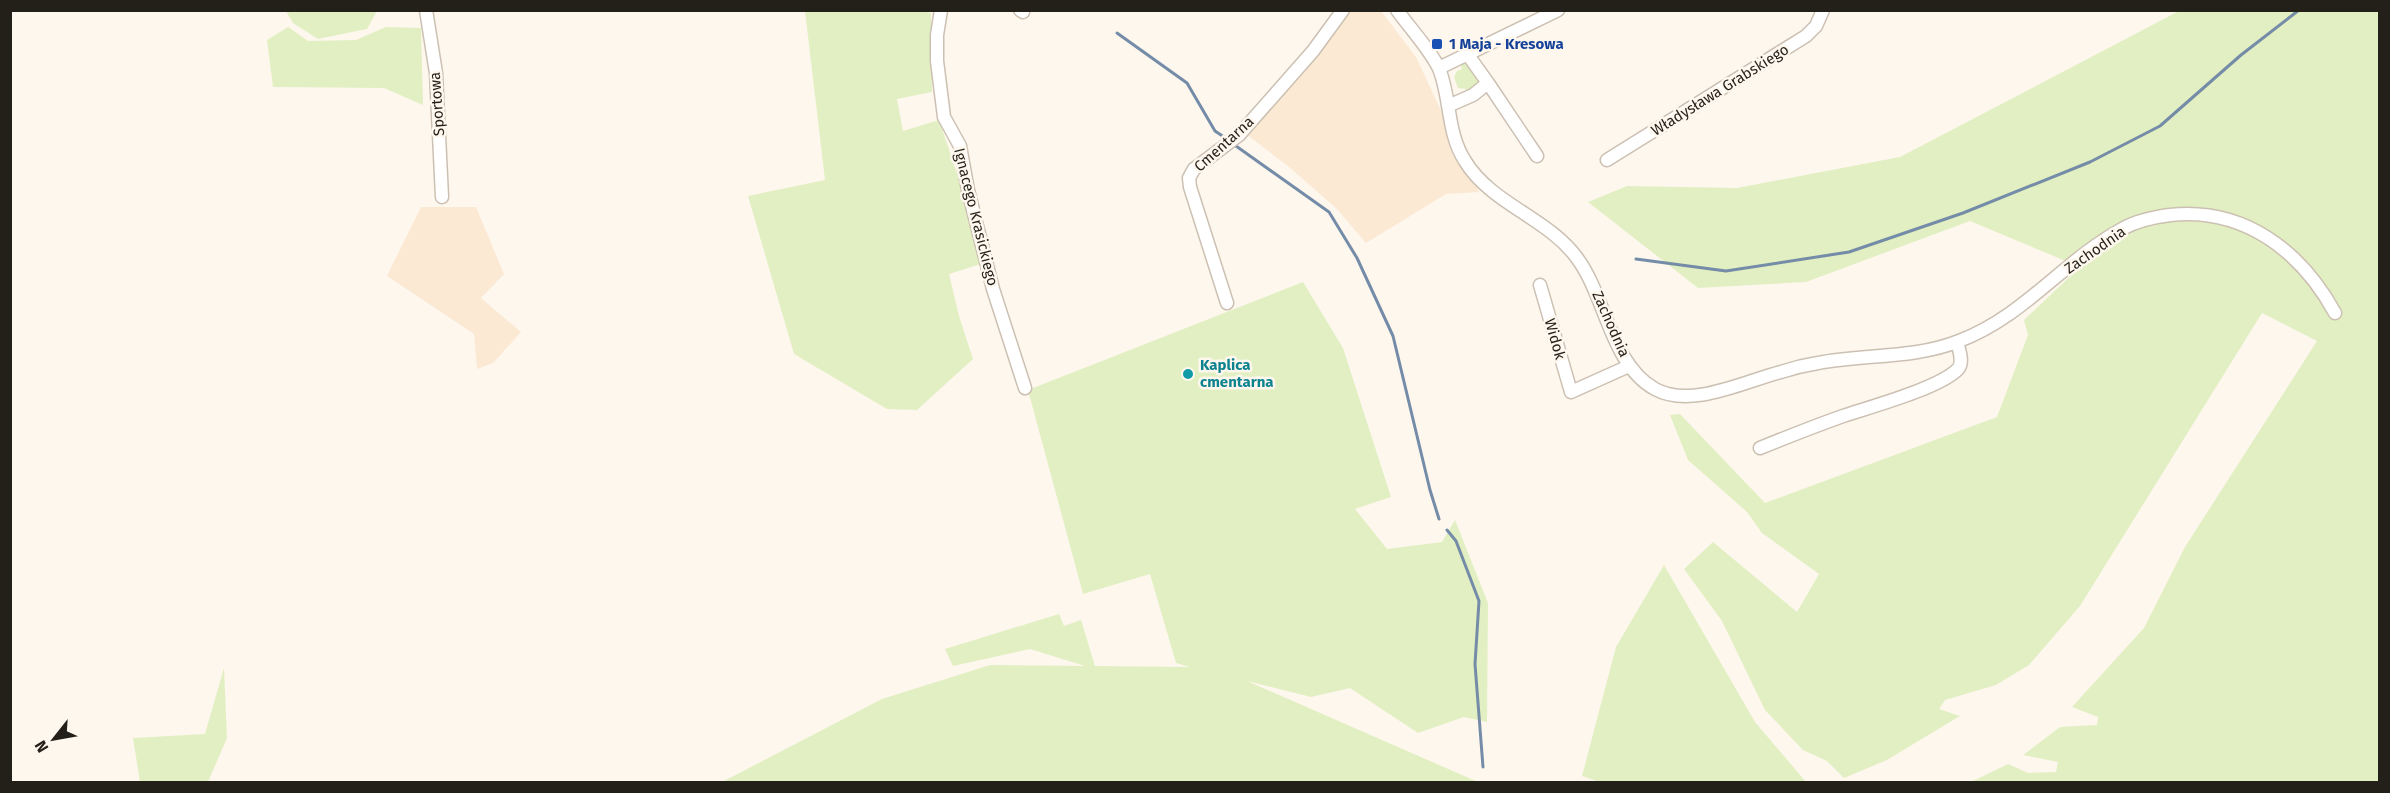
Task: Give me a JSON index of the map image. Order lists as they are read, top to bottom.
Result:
{
  "streets": {
    "street": [
      "Władysława Grabskiego",
      "Sportowa",
      "Cmentarna",
      "Ignacego Krasickiego",
      "Zachodnia",
      "Widok"
    ]
  },
  "crossings": [
    ["Zachodnia", "Widok"]
  ],
  "places": {
    "transit": ["1 Maja - Kresowa"],
    "other": ["Kaplica cmentarna"]
  },
  "north": "bottom left"
}
